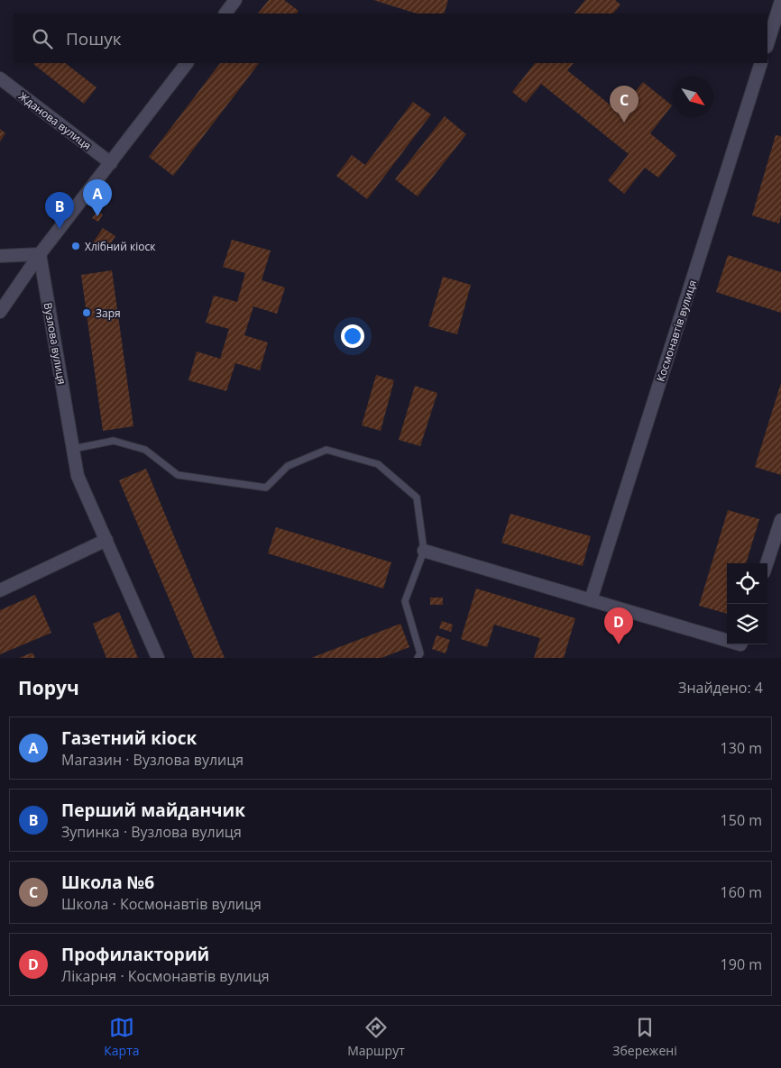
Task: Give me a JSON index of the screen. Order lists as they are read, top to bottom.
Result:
{
  "streets": {
    "street": ["Жданова вулиця", "Космонавтів вулиця", "Вузлова вулиця"]
  },
  "places": ["Хлібний кіоск", "Заря"],
  "north": "bottom right",
  "page": {
    "search": "Пошук",
    "pins": [
      "C",
      "A",
      "B",
      "D"
    ],
    "heading": ["Поруч", "Знайдено: 4"],
    "list": [
      {
        "mark": "A",
        "name": "Газетний кіоск",
        "note": "Магазин · Вузлова вулиця",
        "value": "130 m"
      },
      {
        "mark": "B",
        "name": "Перший майданчик",
        "note": "Зупинка · Вузлова вулиця",
        "value": "150 m"
      },
      {
        "mark": "C",
        "name": "Школа №6",
        "note": "Школа · Космонавтів вулиця",
        "value": "160 m"
      },
      {
        "mark": "D",
        "name": "Профилакторий",
        "note": "Лікарня · Космонавтів вулиця",
        "value": "190 m"
      }
    ],
    "nav": ["Карта", "Маршрут", "Збережені"]
  }
}
